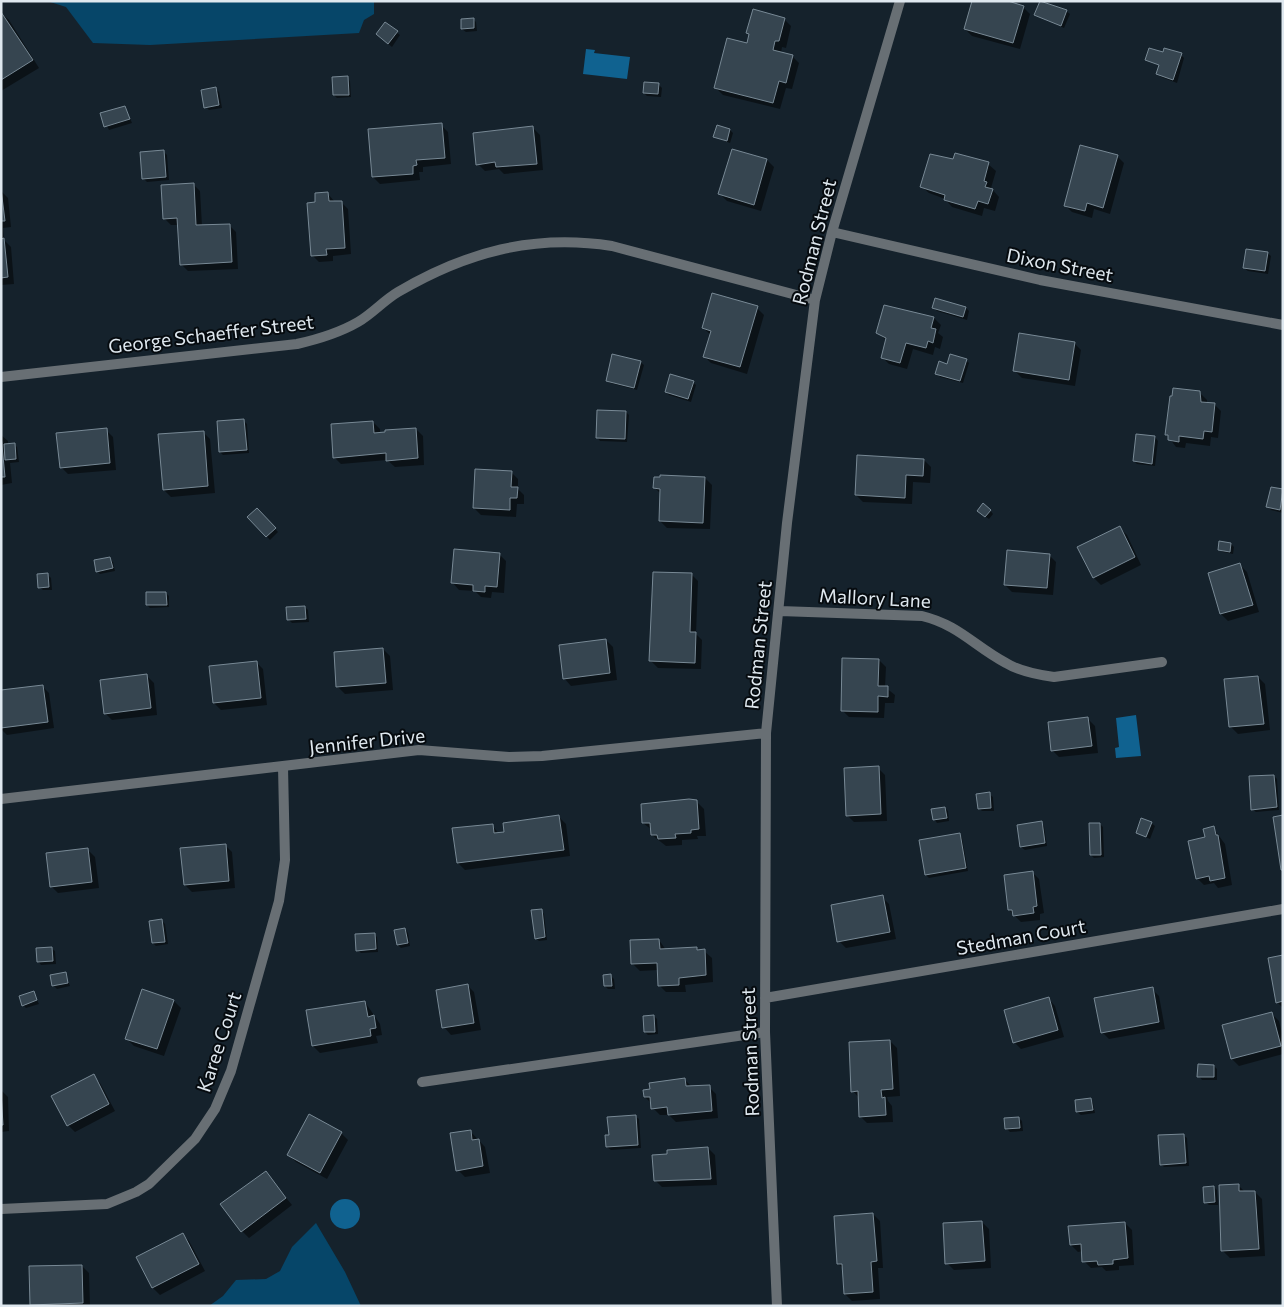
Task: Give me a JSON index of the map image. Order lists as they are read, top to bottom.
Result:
{
  "streets": {
    "street": [
      "Rodman Street",
      "Dixon Street",
      "George Schaeffer Street",
      "Mallory Lane",
      "Jennifer Drive",
      "Stedman Court",
      "Karee Court"
    ]
  },
  "crossings": [
    ["Rodman Street", "Dixon Street"],
    ["Rodman Street", "George Schaeffer Street"],
    ["Rodman Street", "Mallory Lane"],
    ["Rodman Street", "Jennifer Drive"],
    ["Rodman Street", "Stedman Court"],
    ["Jennifer Drive", "Karee Court"]
  ]
}
